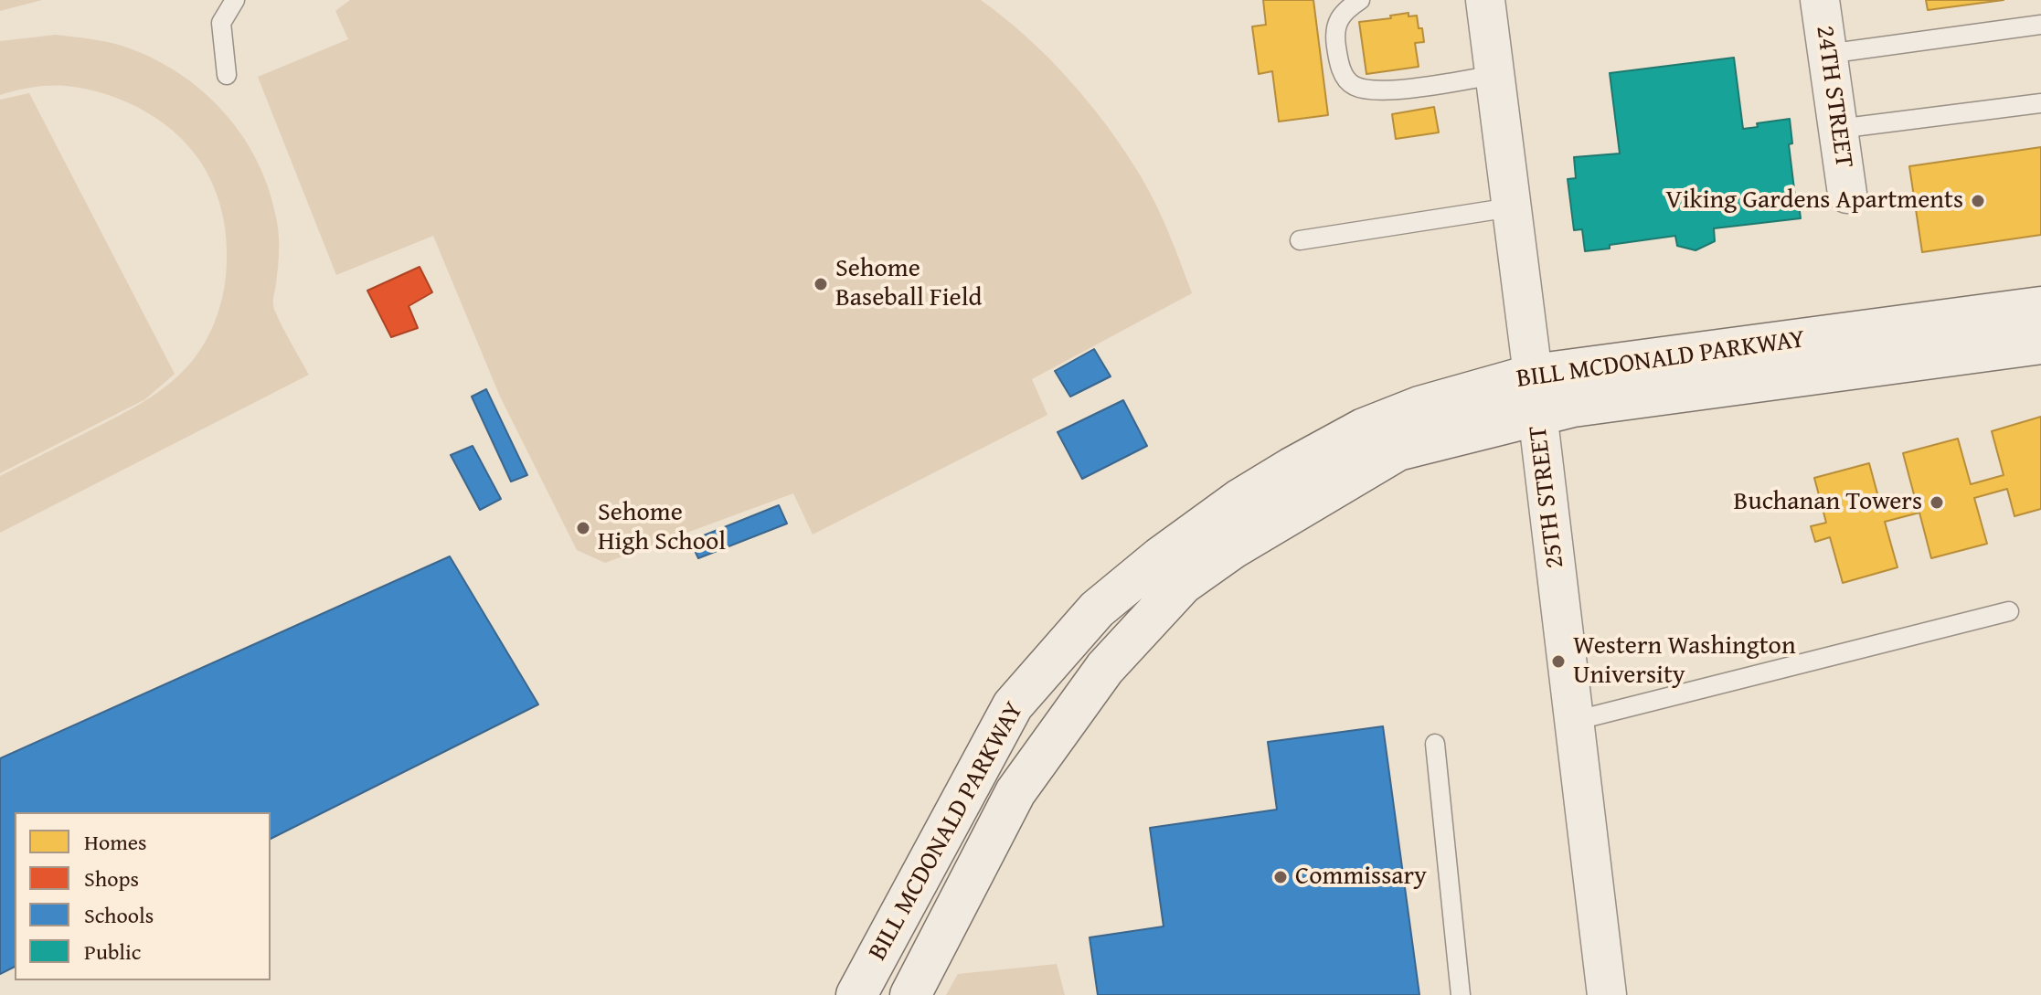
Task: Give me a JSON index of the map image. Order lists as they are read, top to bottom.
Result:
{
  "streets": {
    "main road": ["BILL MCDONALD PARKWAY"],
    "street": ["24TH STREET", "25TH STREET"]
  },
  "crossings": [
    ["BILL MCDONALD PARKWAY", "25TH STREET"]
  ],
  "places": [
    "Viking Gardens Apartments",
    "Sehome Baseball Field",
    "Buchanan Towers",
    "Sehome High School",
    "Western Washington University",
    "Commissary"
  ],
  "legend": [
    "Homes",
    "Shops",
    "Schools",
    "Public"
  ]
}
